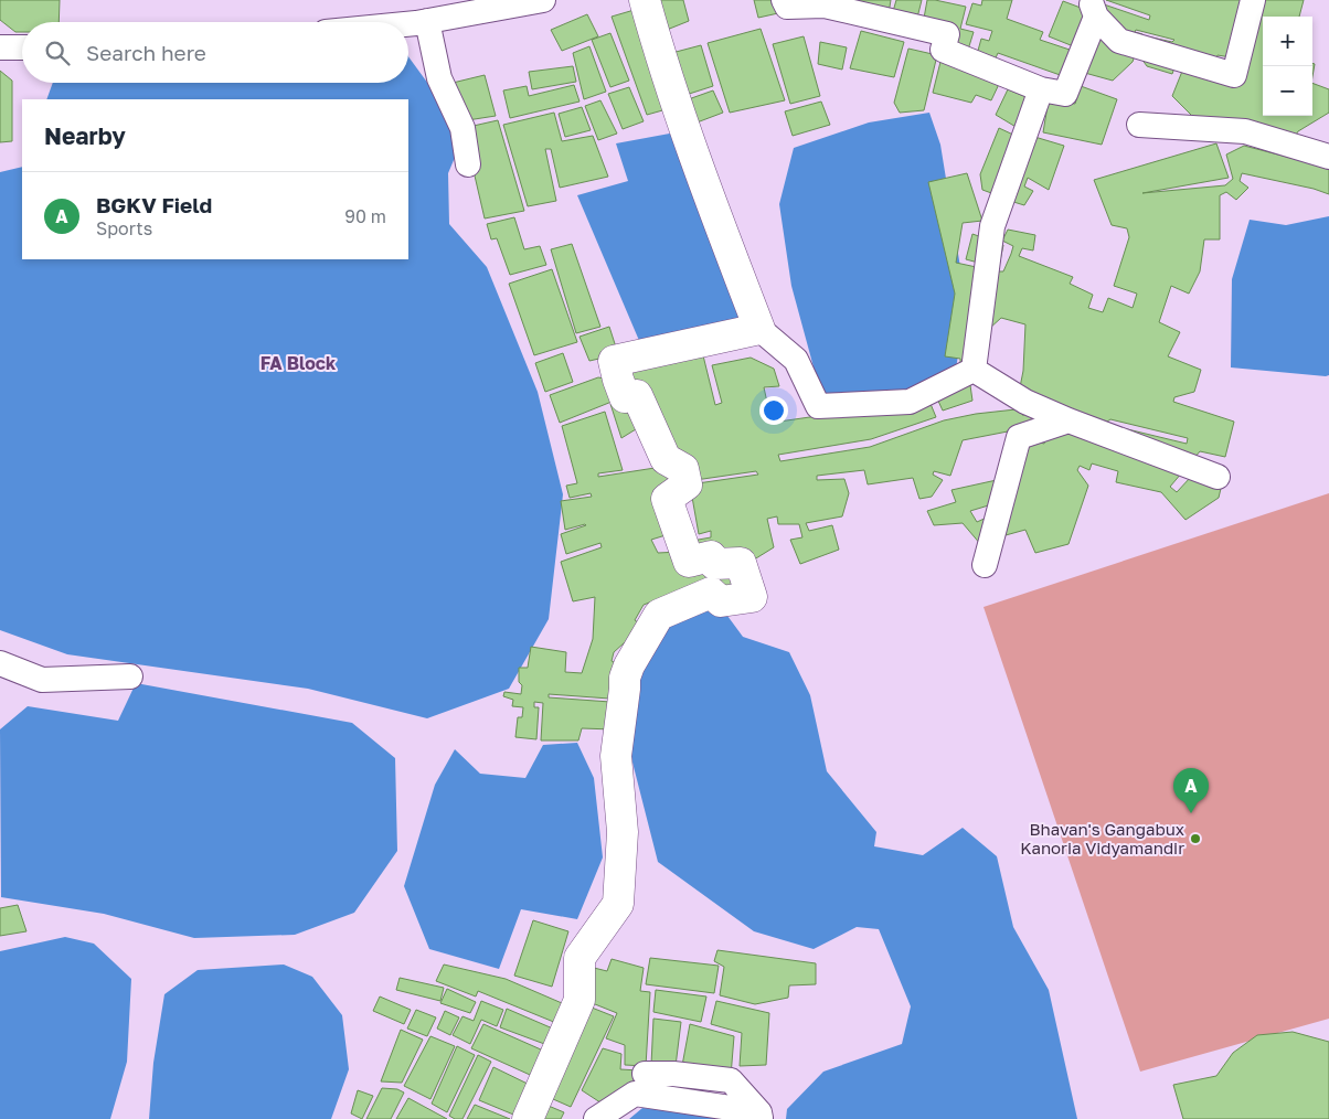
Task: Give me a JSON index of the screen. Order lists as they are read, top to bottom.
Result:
{
  "districts": ["FA Block"],
  "places": ["Bhavan's Gangabux Kanoria Vidyamandir"],
  "page": {
    "map_buttons": ["+", "−"],
    "search": "Search here",
    "heading": "Nearby",
    "list": [
      {
        "mark": "A",
        "name": "BGKV Field",
        "note": "Sports",
        "value": "90 m"
      }
    ],
    "pins": "A"
  }
}
